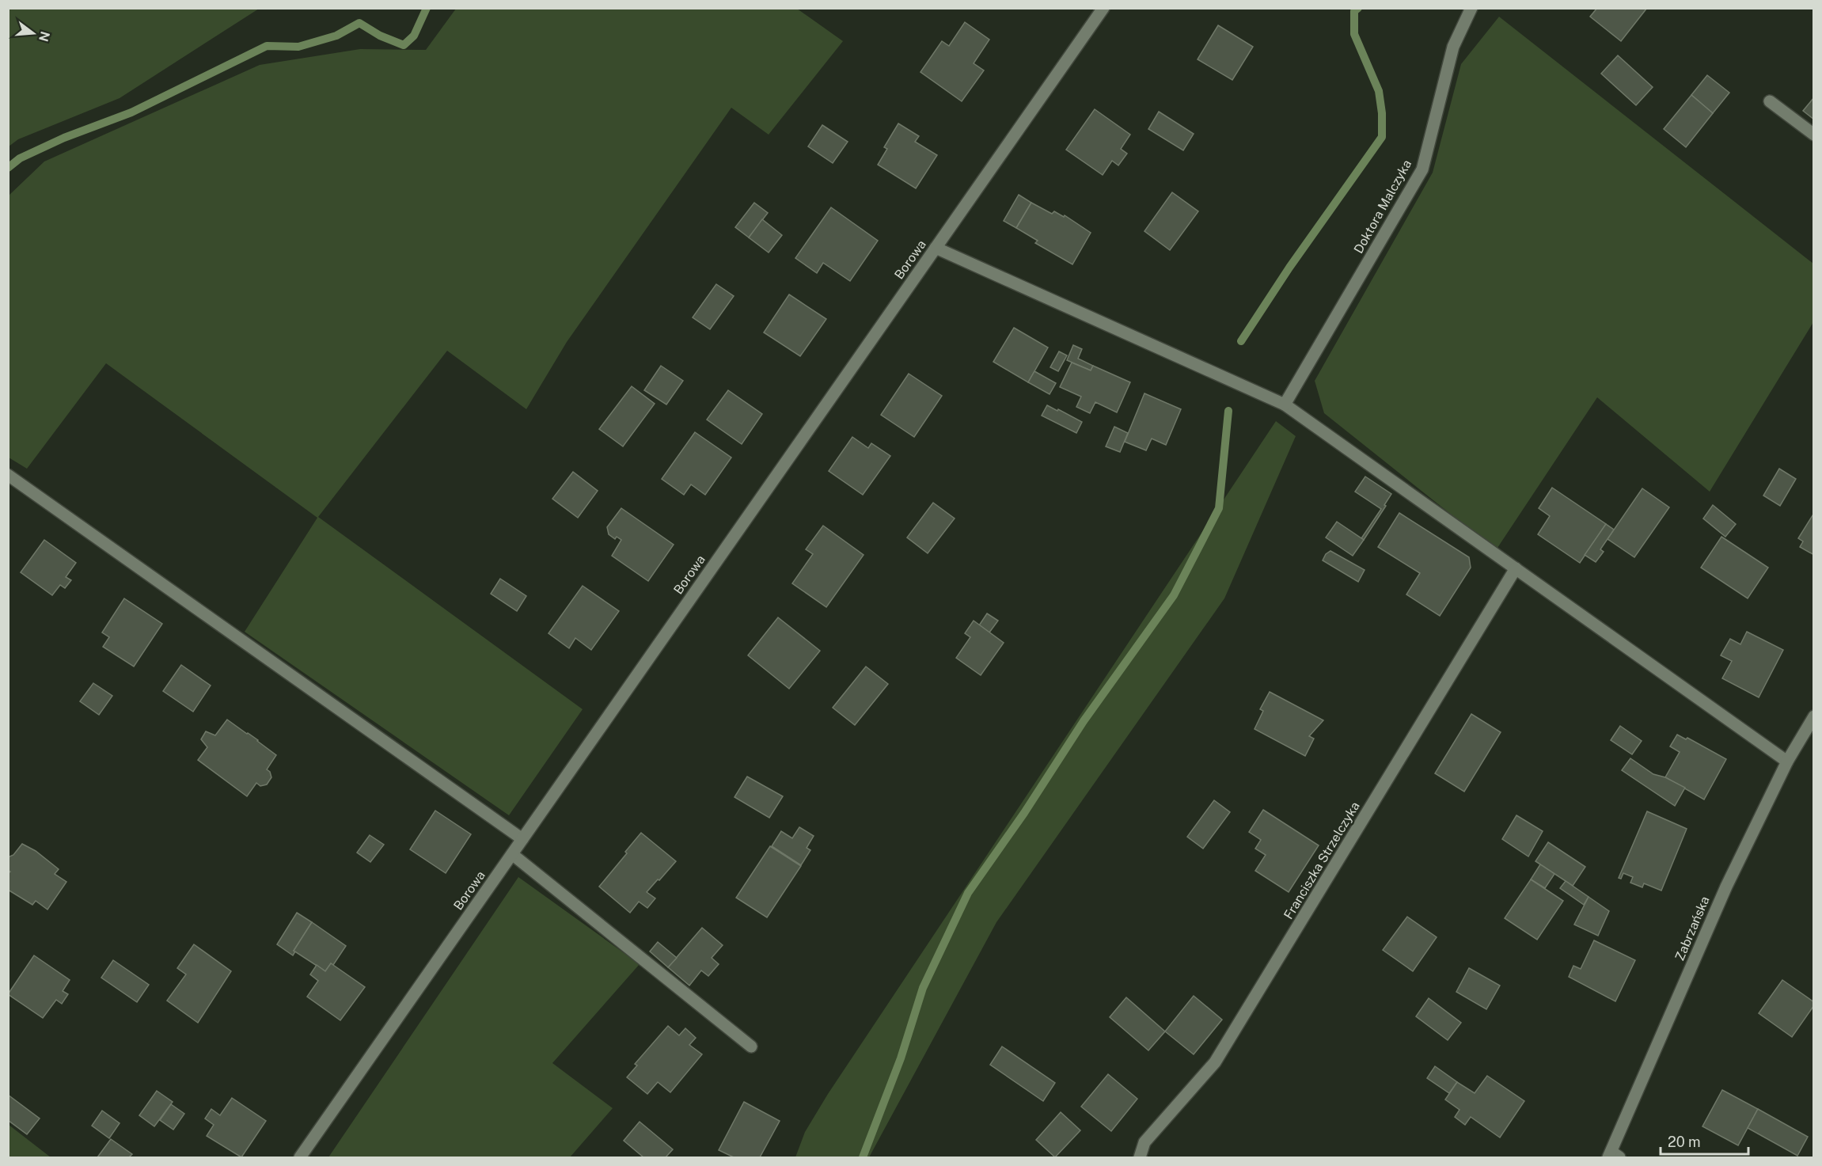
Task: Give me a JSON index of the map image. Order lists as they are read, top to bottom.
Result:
{
  "streets": {
    "street": [
      "Doktora Malczyka",
      "Borowa",
      "Franciszka Strzelczyka",
      "Zabrzańska"
    ]
  },
  "scale_bar": "20 m",
  "north": "right"
}
